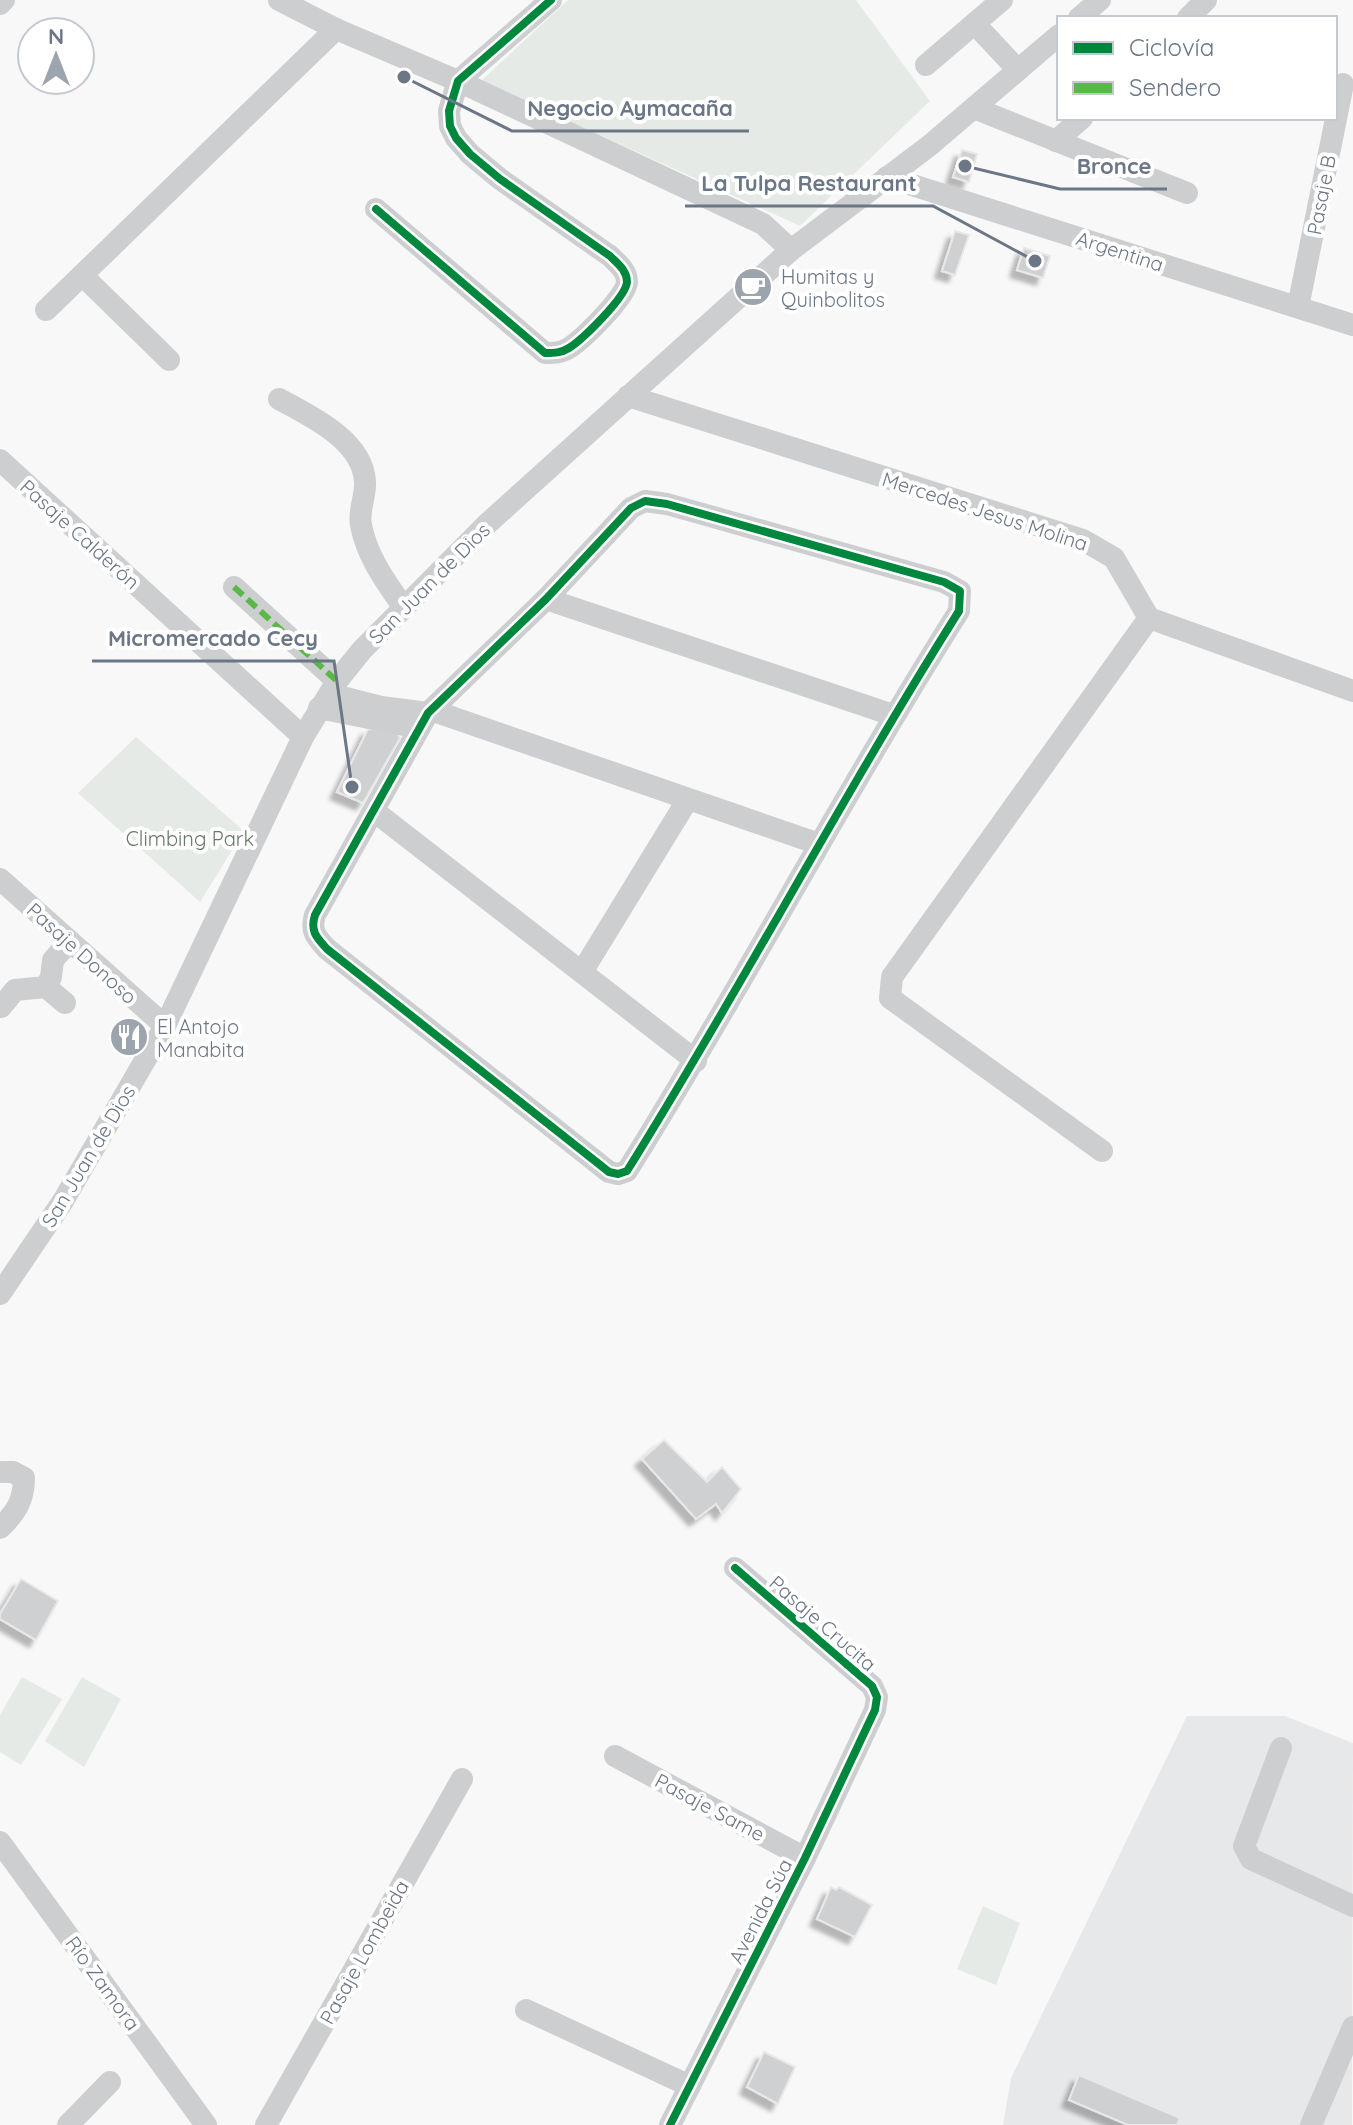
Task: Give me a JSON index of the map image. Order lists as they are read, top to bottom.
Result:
{
  "streets": {
    "street": [
      "Pasaje B",
      "Argentina",
      "Mercedes Jesus Molina",
      "Pasaje Calderón",
      "San Juan de Dios",
      "Pasaje Donoso",
      "Pasaje Crucita",
      "Pasaje Same",
      "Avenida Súa",
      "Pasaje Lombeida",
      "Río Zamora"
    ]
  },
  "crossings": [
    ["Pasaje B", "Argentina"],
    ["Argentina", "San Juan de Dios"],
    ["Mercedes Jesus Molina", "San Juan de Dios"],
    ["Pasaje Calderón", "San Juan de Dios"],
    ["San Juan de Dios", "Pasaje Donoso"],
    ["Pasaje Crucita", "Avenida Súa"],
    ["Pasaje Same", "Avenida Súa"]
  ],
  "parks": ["Climbing Park"],
  "places": {
    "other": [
      "Negocio Aymacaña",
      "Bronce",
      "La Tulpa Restaurant",
      "Micromercado Cecy"
    ],
    "cafe": ["Humitas y Quinbolitos"],
    "restaurant": ["El Antojo Manabita"]
  },
  "legend": ["Ciclovía", "Sendero"],
  "north": "top"
}
